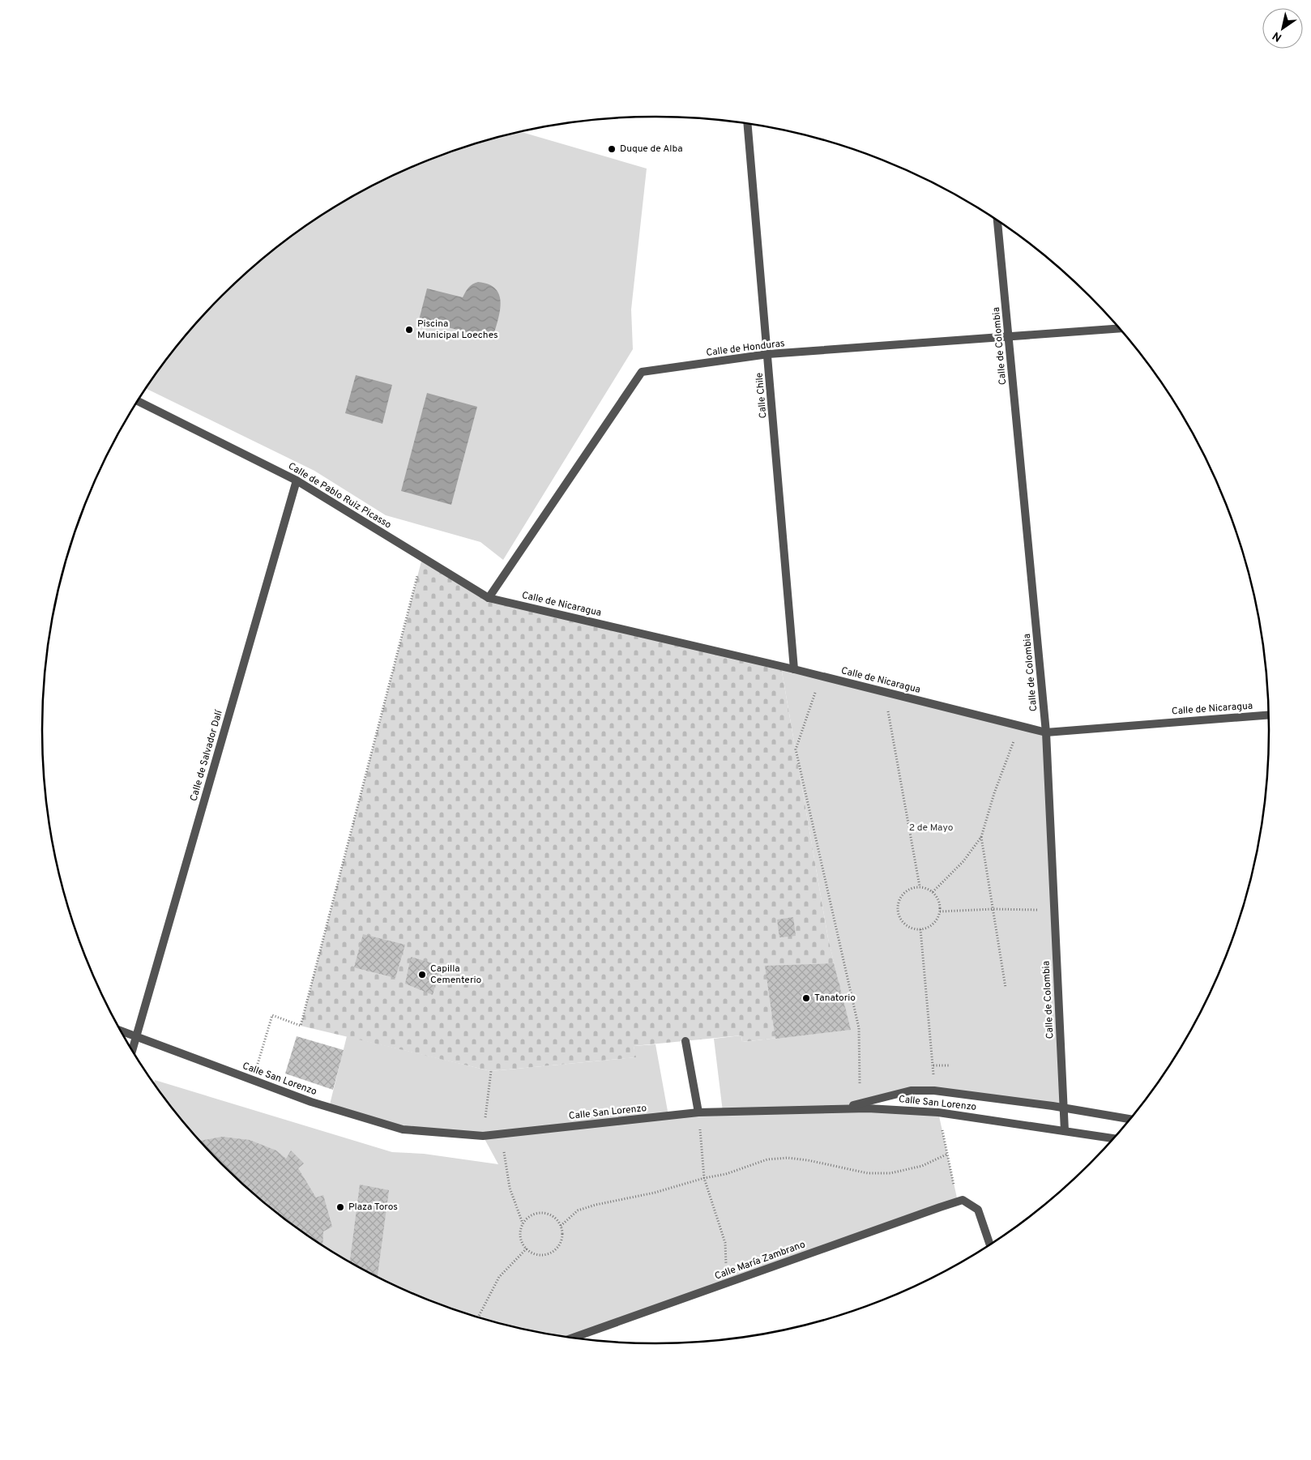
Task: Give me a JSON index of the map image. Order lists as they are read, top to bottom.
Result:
{
  "streets": {
    "street": [
      "Calle de Colombia",
      "Calle de Honduras",
      "Calle Chile",
      "Calle de Pablo Ruiz Picasso",
      "Calle de Nicaragua",
      "Calle de Salvador Dalí",
      "Calle San Lorenzo",
      "Calle María Zambrano"
    ]
  },
  "crossings": [
    ["Calle de Colombia", "Calle de Honduras"],
    ["Calle de Colombia", "Calle de Nicaragua"],
    ["Calle de Colombia", "Calle San Lorenzo"],
    ["Calle de Honduras", "Calle Chile"],
    ["Calle de Honduras", "Calle de Pablo Ruiz Picasso"],
    ["Calle de Honduras", "Calle de Nicaragua"],
    ["Calle Chile", "Calle de Nicaragua"],
    ["Calle de Pablo Ruiz Picasso", "Calle de Nicaragua"],
    ["Calle de Pablo Ruiz Picasso", "Calle de Salvador Dalí"],
    ["Calle de Salvador Dalí", "Calle San Lorenzo"]
  ],
  "parks": ["2 de Mayo"],
  "places": [
    "Duque de Alba",
    "Piscina Municipal Loeches",
    "Capilla Cementerio",
    "Tanatorio",
    "Plaza Toros"
  ],
  "north": "bottom left"
}
